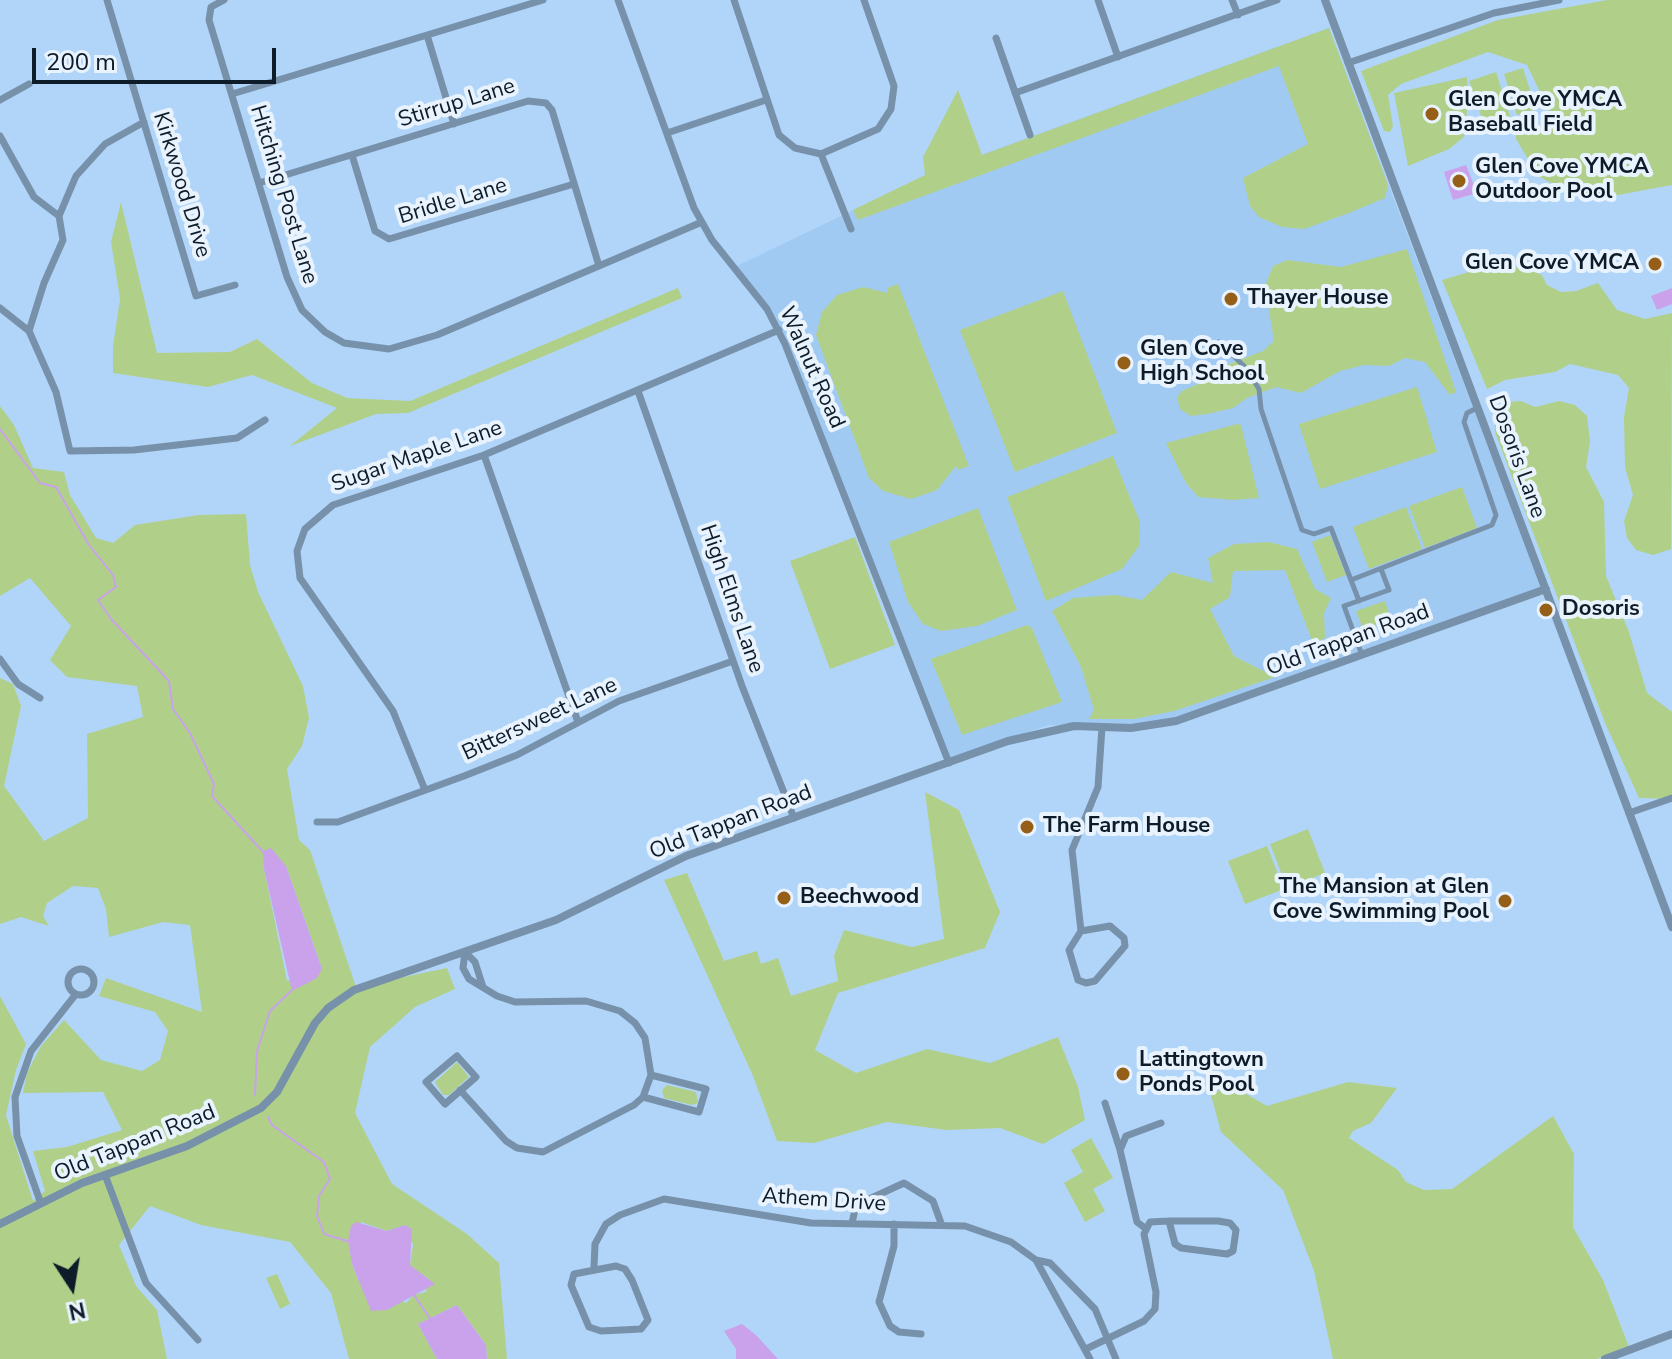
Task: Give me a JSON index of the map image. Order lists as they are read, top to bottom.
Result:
{
  "streets": {
    "street": [
      "Stirrup Lane",
      "Kirkwood Drive",
      "Hitching Post Lane",
      "Bridle Lane",
      "Walnut Road",
      "Sugar Maple Lane",
      "Dosoris Lane",
      "High Elms Lane",
      "Old Tappan Road",
      "Bittersweet Lane",
      "Athem Drive"
    ]
  },
  "crossings": [
    ["Stirrup Lane", "Hitching Post Lane"],
    ["Stirrup Lane", "Bridle Lane"],
    ["Hitching Post Lane", "Walnut Road"],
    ["Walnut Road", "Sugar Maple Lane"],
    ["Walnut Road", "Old Tappan Road"],
    ["Sugar Maple Lane", "High Elms Lane"],
    ["Sugar Maple Lane", "Bittersweet Lane"],
    ["Dosoris Lane", "Old Tappan Road"],
    ["High Elms Lane", "Old Tappan Road"],
    ["High Elms Lane", "Bittersweet Lane"]
  ],
  "places": [
    "Glen Cove YMCA Baseball Field",
    "Glen Cove YMCA Outdoor Pool",
    "Glen Cove YMCA",
    "Thayer House",
    "Glen Cove High School",
    "Dosoris",
    "The Farm House",
    "Beechwood",
    "The Mansion at Glen Cove Swimming Pool",
    "Lattingtown Ponds Pool"
  ],
  "scale_bar": "200 m",
  "north": "bottom"
}
